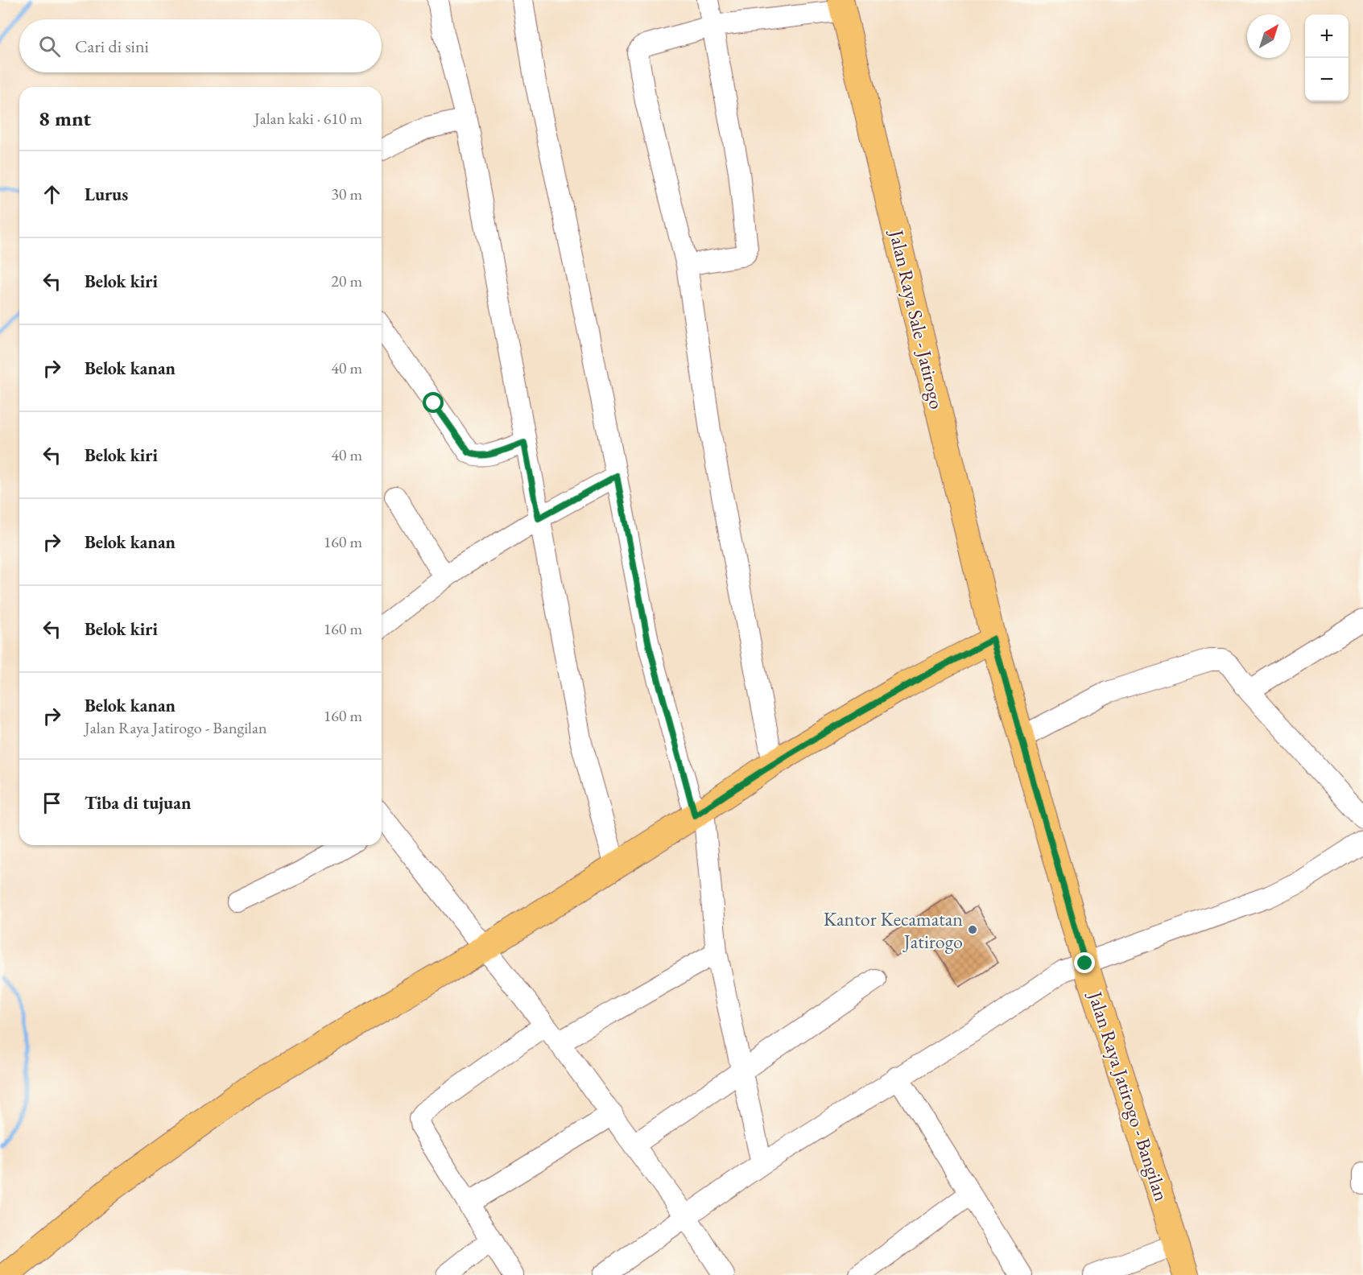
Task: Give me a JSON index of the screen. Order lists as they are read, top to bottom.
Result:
{
  "streets": {
    "main road": ["Jalan Raya Sale - Jatirogo", "Jalan Raya Jatirogo - Bangilan"]
  },
  "crossings": [
    ["Jalan Raya Sale - Jatirogo", "Jalan Raya Jatirogo - Bangilan"]
  ],
  "places": ["Kantor Kecamatan Jatirogo"],
  "north": "top right",
  "page": {
    "map_buttons": ["+", "−"],
    "search": "Cari di sini",
    "heading": ["8 mnt", "Jalan kaki · 610 m"],
    "list": [
      ["Lurus", "30 m"],
      ["Belok kiri", "20 m"],
      ["Belok kanan", "40 m"],
      ["Belok kiri", "40 m"],
      ["Belok kanan", "160 m"],
      ["Belok kiri", "160 m"],
      ["Belok kanan", "Jalan Raya Jatirogo - Bangilan", "160 m"],
      "Tiba di tujuan"
    ]
  }
}
